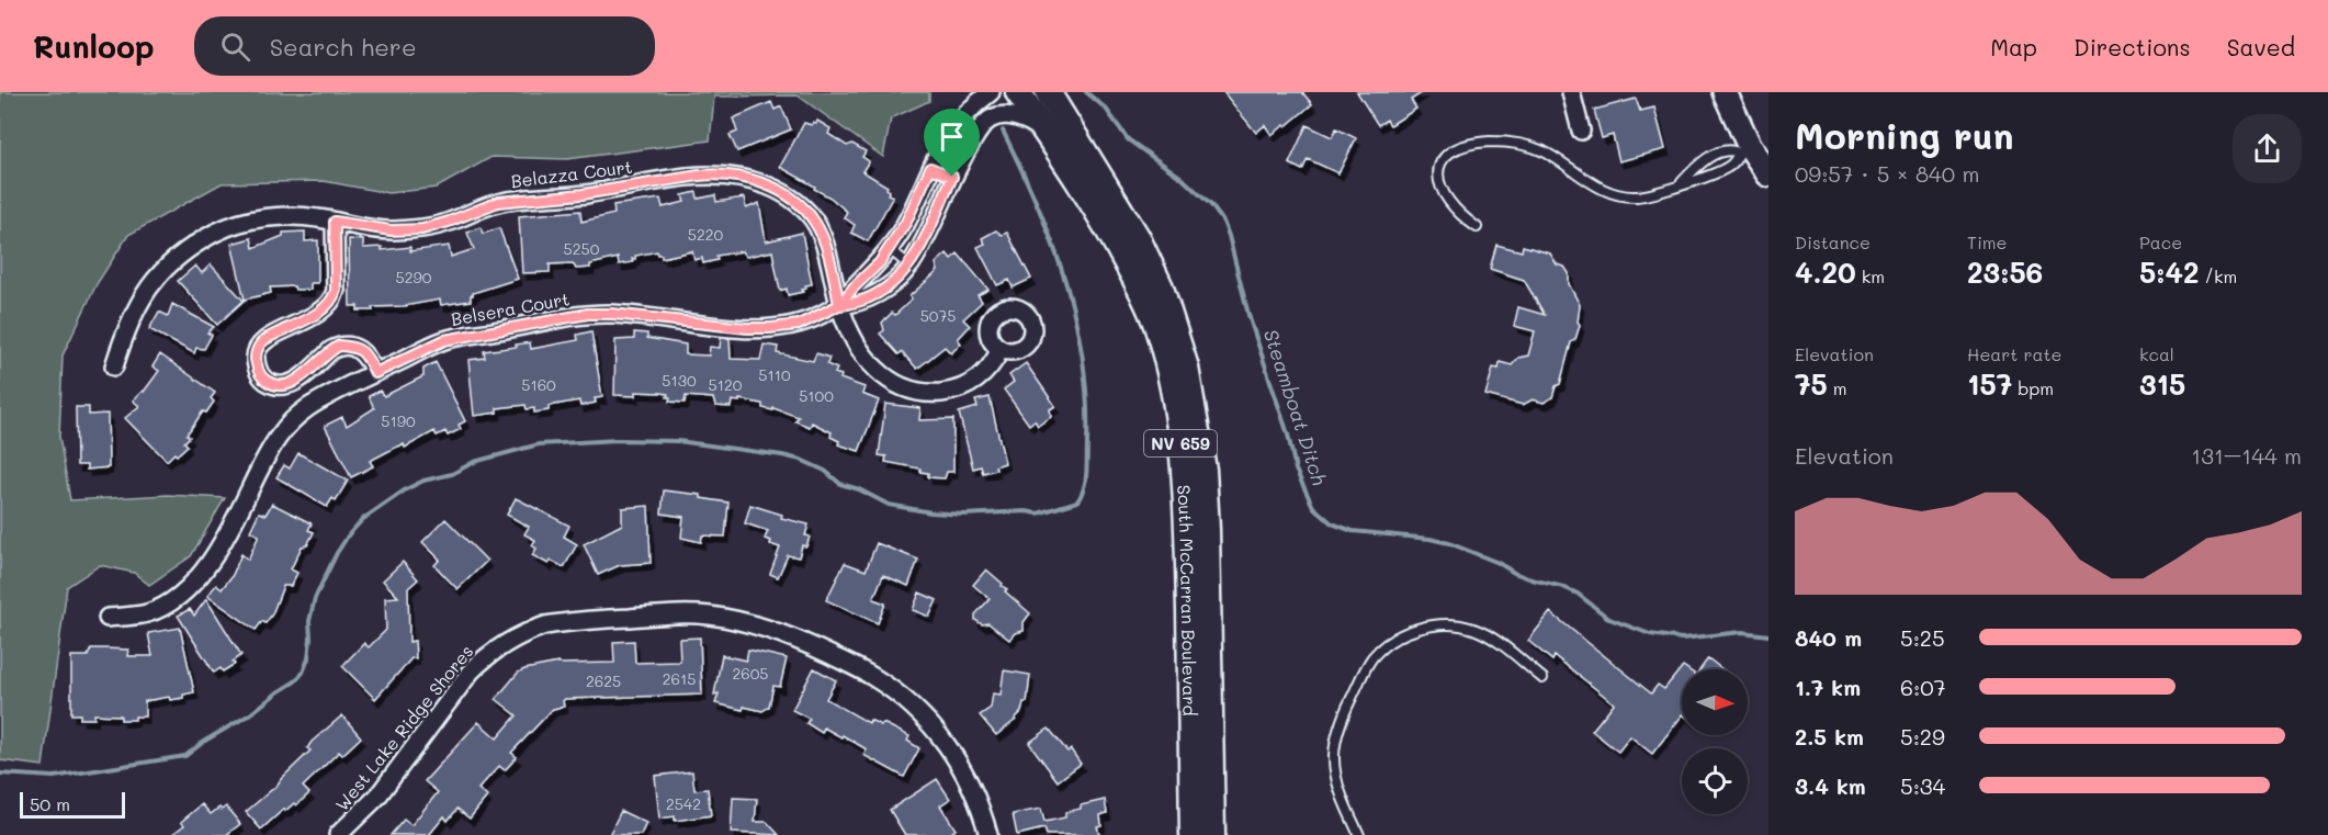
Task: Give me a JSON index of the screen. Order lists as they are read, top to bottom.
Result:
{
  "streets": {
    "main road": ["NV 659", "South McCarran Boulevard"],
    "street": ["Belazza Court", "Belsera Court", "West Lake Ridge Shores"]
  },
  "crossings": [
    ["Belazza Court", "Belsera Court"],
    ["Belsera Court", "South McCarran Boulevard"]
  ],
  "water": ["Steamboat Ditch"],
  "house_numbers": [
    "5220",
    "5250",
    "5290",
    "5075",
    "5110",
    "5130",
    "5160",
    "5120",
    "5100",
    "5190",
    "2605",
    "2615",
    "2625",
    "2542"
  ],
  "scale_bar": "50 m",
  "north": "right",
  "page": {
    "header": "Runloop",
    "search": "Search here",
    "nav": ["Map", "Directions", "Saved"],
    "heading": ["Morning run", "09:57 · 5 × 840 m"],
    "stats": [
      ["Distance", "4.20 km"],
      ["Time", "23:56"],
      ["Pace", "5:42 /km"],
      ["Elevation", "75 m"],
      ["Heart rate", "157 bpm"],
      ["kcal", "315"]
    ],
    "chart": ["Elevation", "131–144 m"],
    "list": [
      {
        "name": "840 m",
        "note": "5:25"
      },
      {
        "name": "1.7 km",
        "note": "6:07"
      },
      {
        "name": "2.5 km",
        "note": "5:29"
      },
      {
        "name": "3.4 km",
        "note": "5:34"
      }
    ],
    "scale": "50 m"
  }
}
